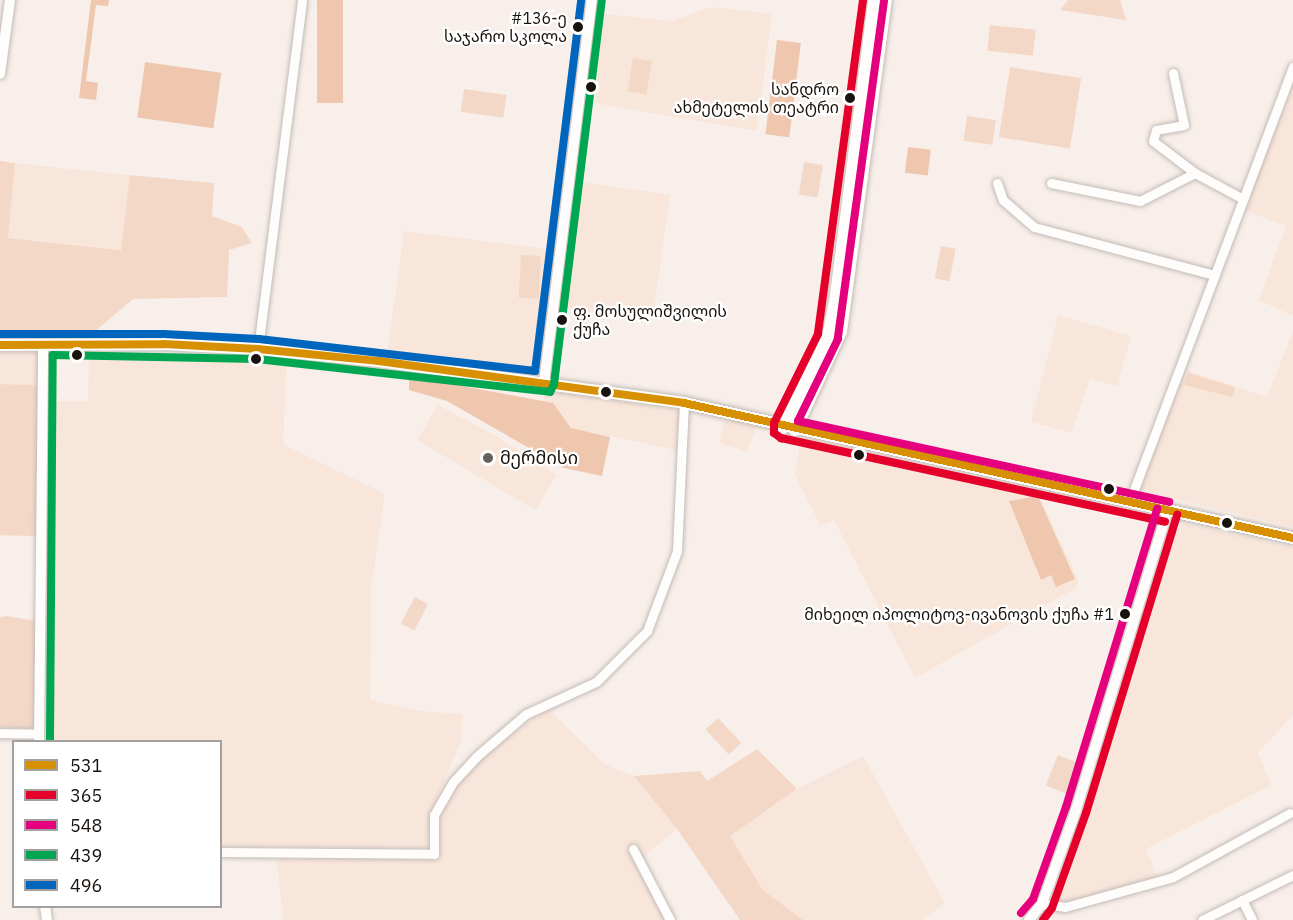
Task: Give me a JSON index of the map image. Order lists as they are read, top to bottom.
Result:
{
  "places": [
    "#136-ე საჯარო სკოლა",
    "სანდრო ახმეტელის თეატრი",
    "ფ. მოსულიშვილის ქუჩა",
    "მერმისი",
    "მიხეილ იპოლიტოვ-ივანოვის ქუჩა #1"
  ],
  "lines": [
    "transit line 365",
    "transit line 496",
    "transit line 548",
    "transit line 439",
    "transit line 531"
  ],
  "legend": [
    "531",
    "365",
    "548",
    "439",
    "496"
  ]
}
